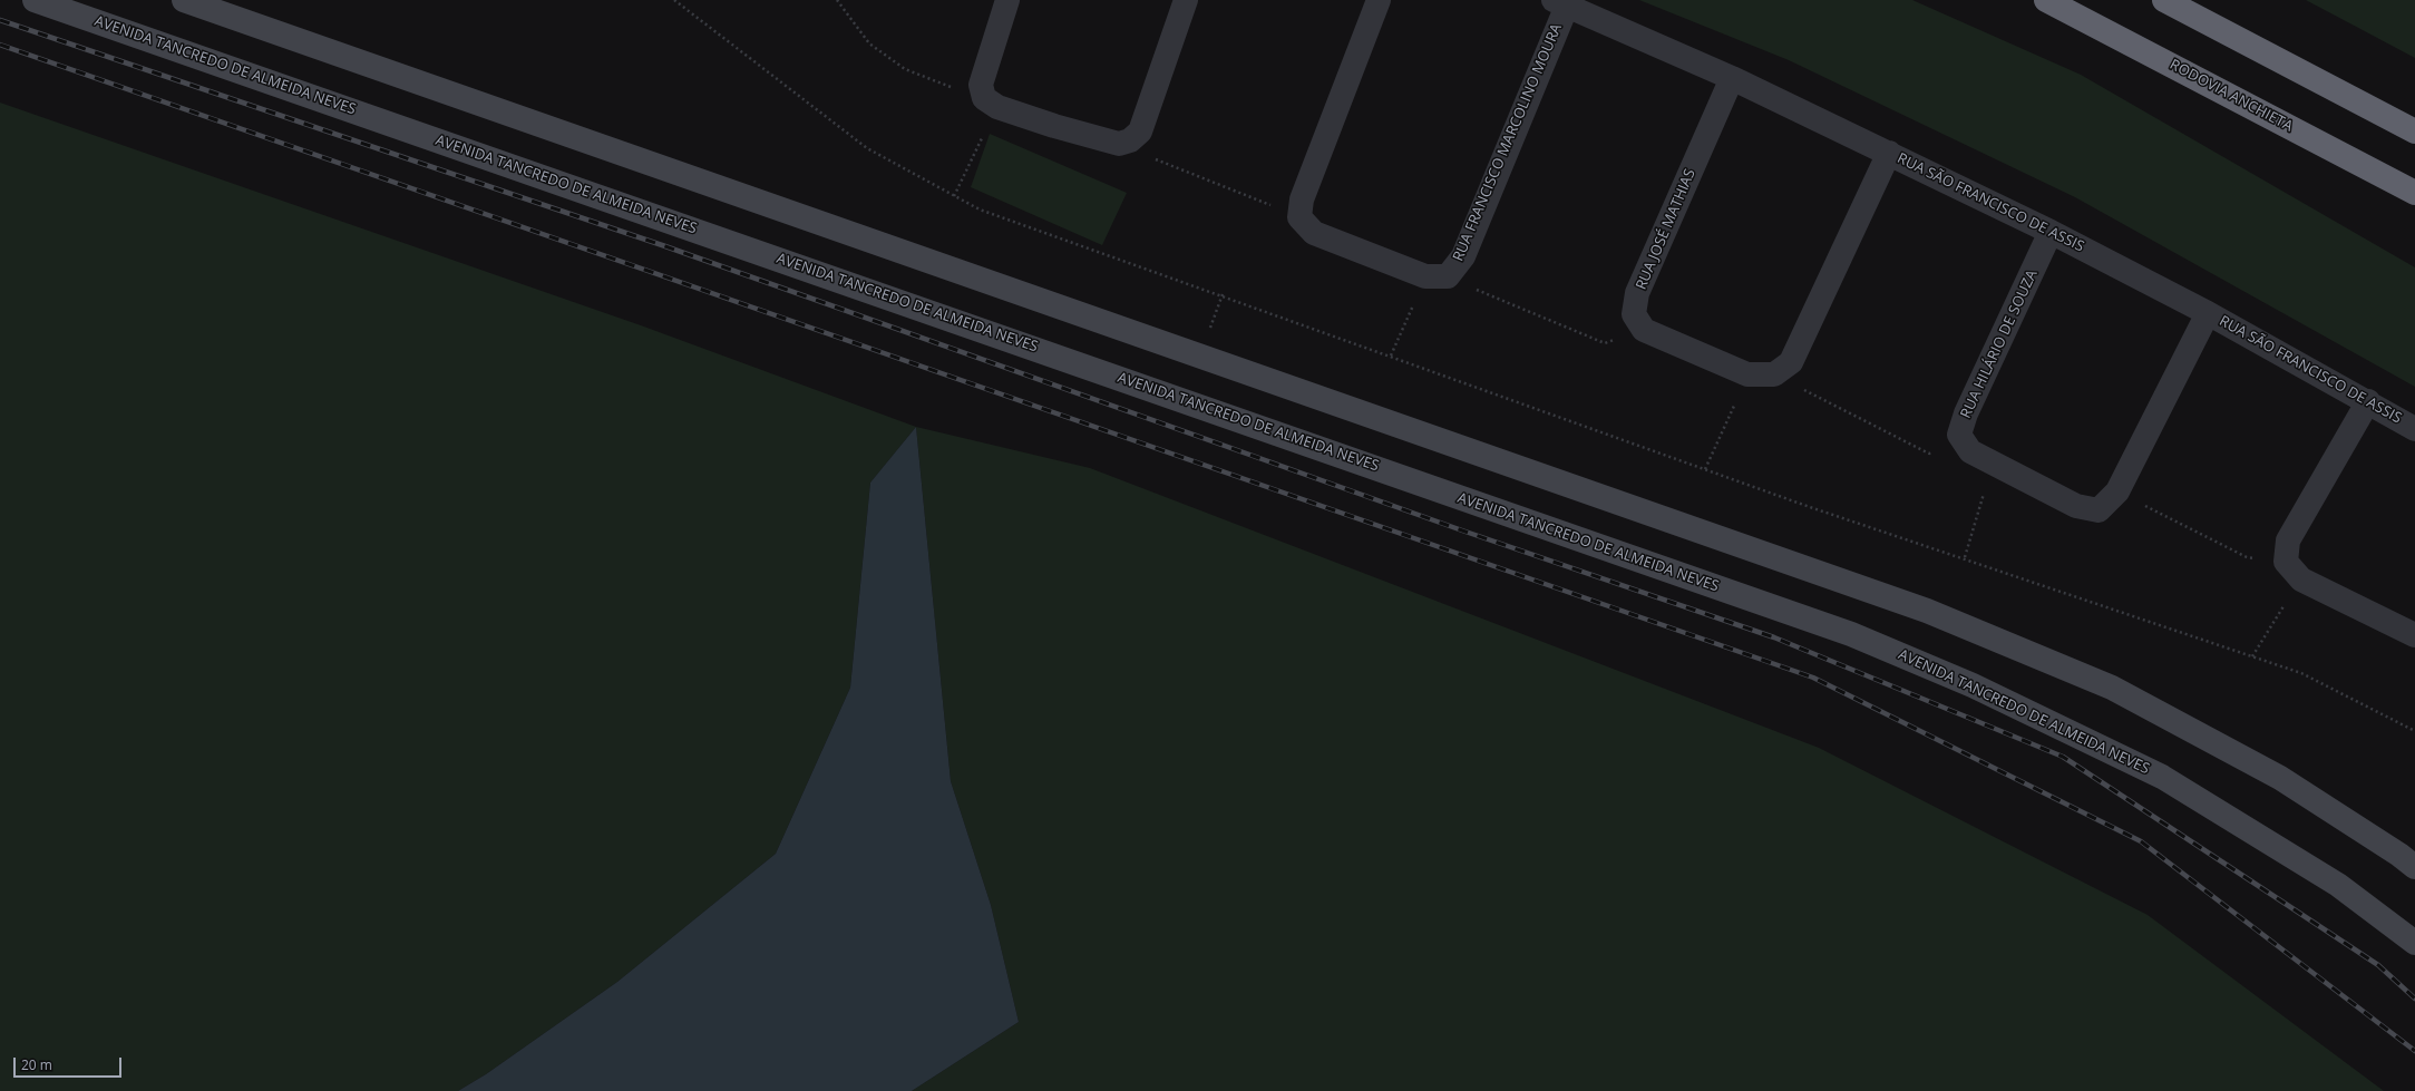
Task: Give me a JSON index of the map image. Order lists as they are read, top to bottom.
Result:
{
  "streets": {
    "highway": ["RODOVIA ANCHIETA"],
    "main road": ["AVENIDA TANCREDO DE ALMEIDA NEVES"],
    "street": [
      "RUA FRANCISCO MARCOLINO MOURA",
      "RUA SÃO FRANCISCO DE ASSIS",
      "RUA JOSÉ MATHIAS",
      "RUA HILÁRIO DE SOUZA"
    ]
  },
  "crossings": [
    ["RUA FRANCISCO MARCOLINO MOURA", "RUA SÃO FRANCISCO DE ASSIS"],
    ["RUA SÃO FRANCISCO DE ASSIS", "RUA JOSÉ MATHIAS"],
    ["RUA SÃO FRANCISCO DE ASSIS", "RUA HILÁRIO DE SOUZA"]
  ],
  "scale_bar": "20 m"
}
